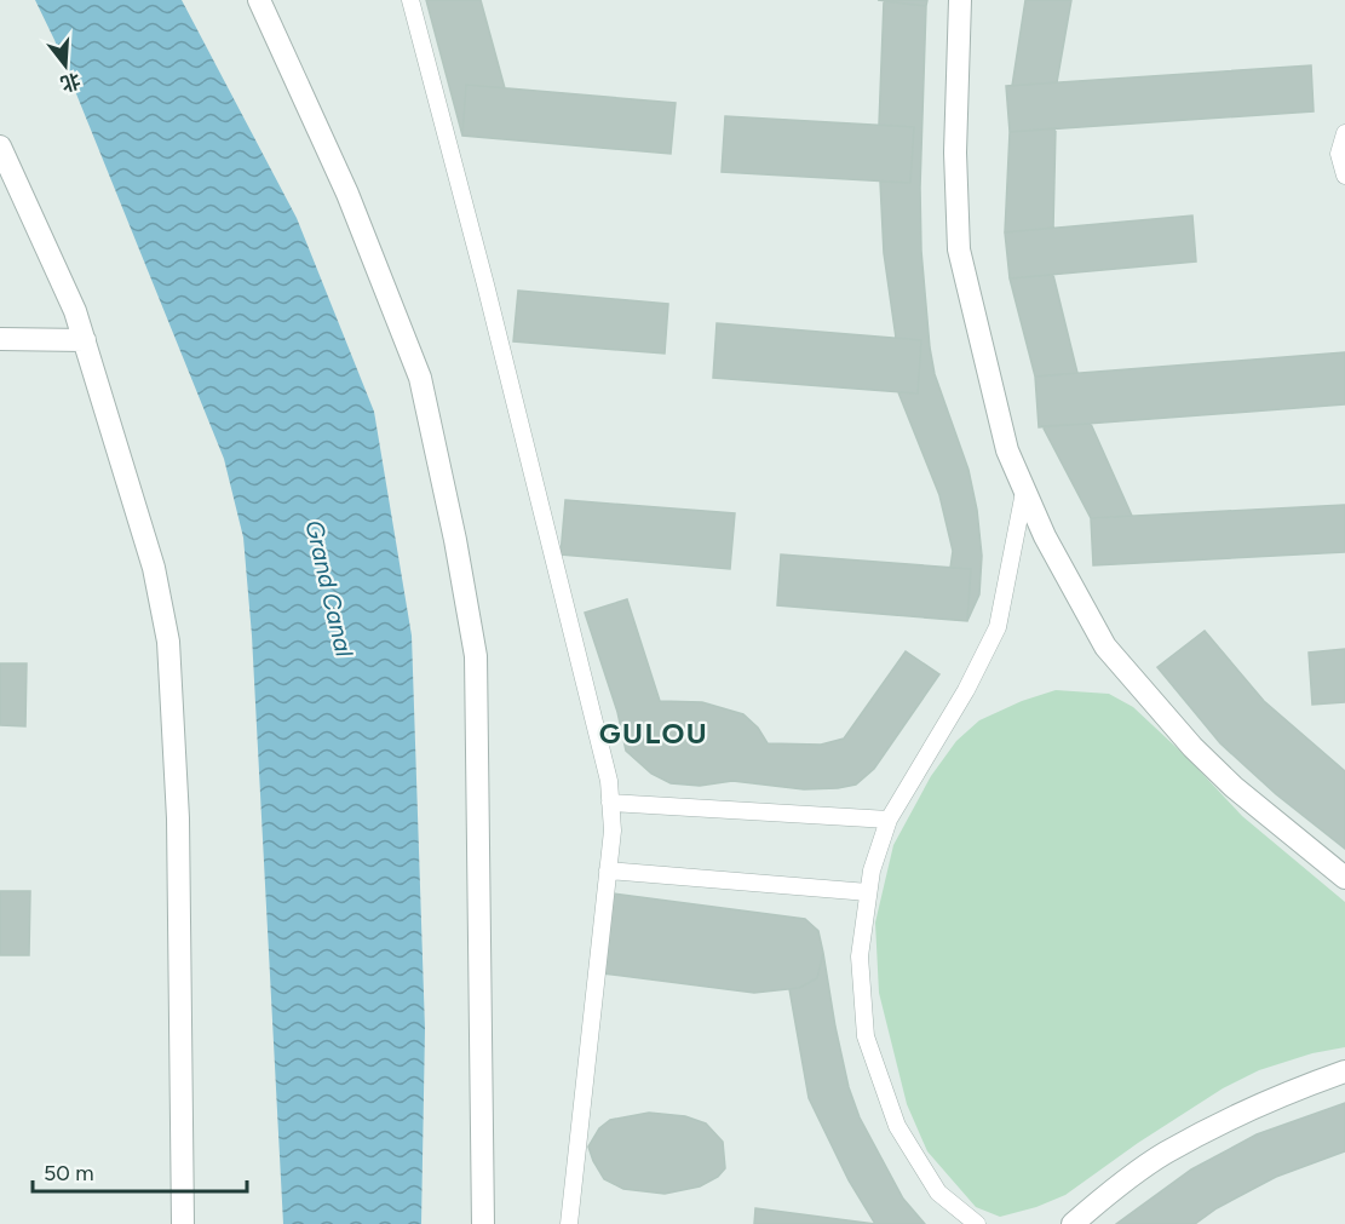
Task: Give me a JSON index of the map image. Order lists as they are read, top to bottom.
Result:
{
  "districts": ["GULOU"],
  "water": ["Grand Canal"],
  "scale_bar": "50 m",
  "north": "bottom"
}
